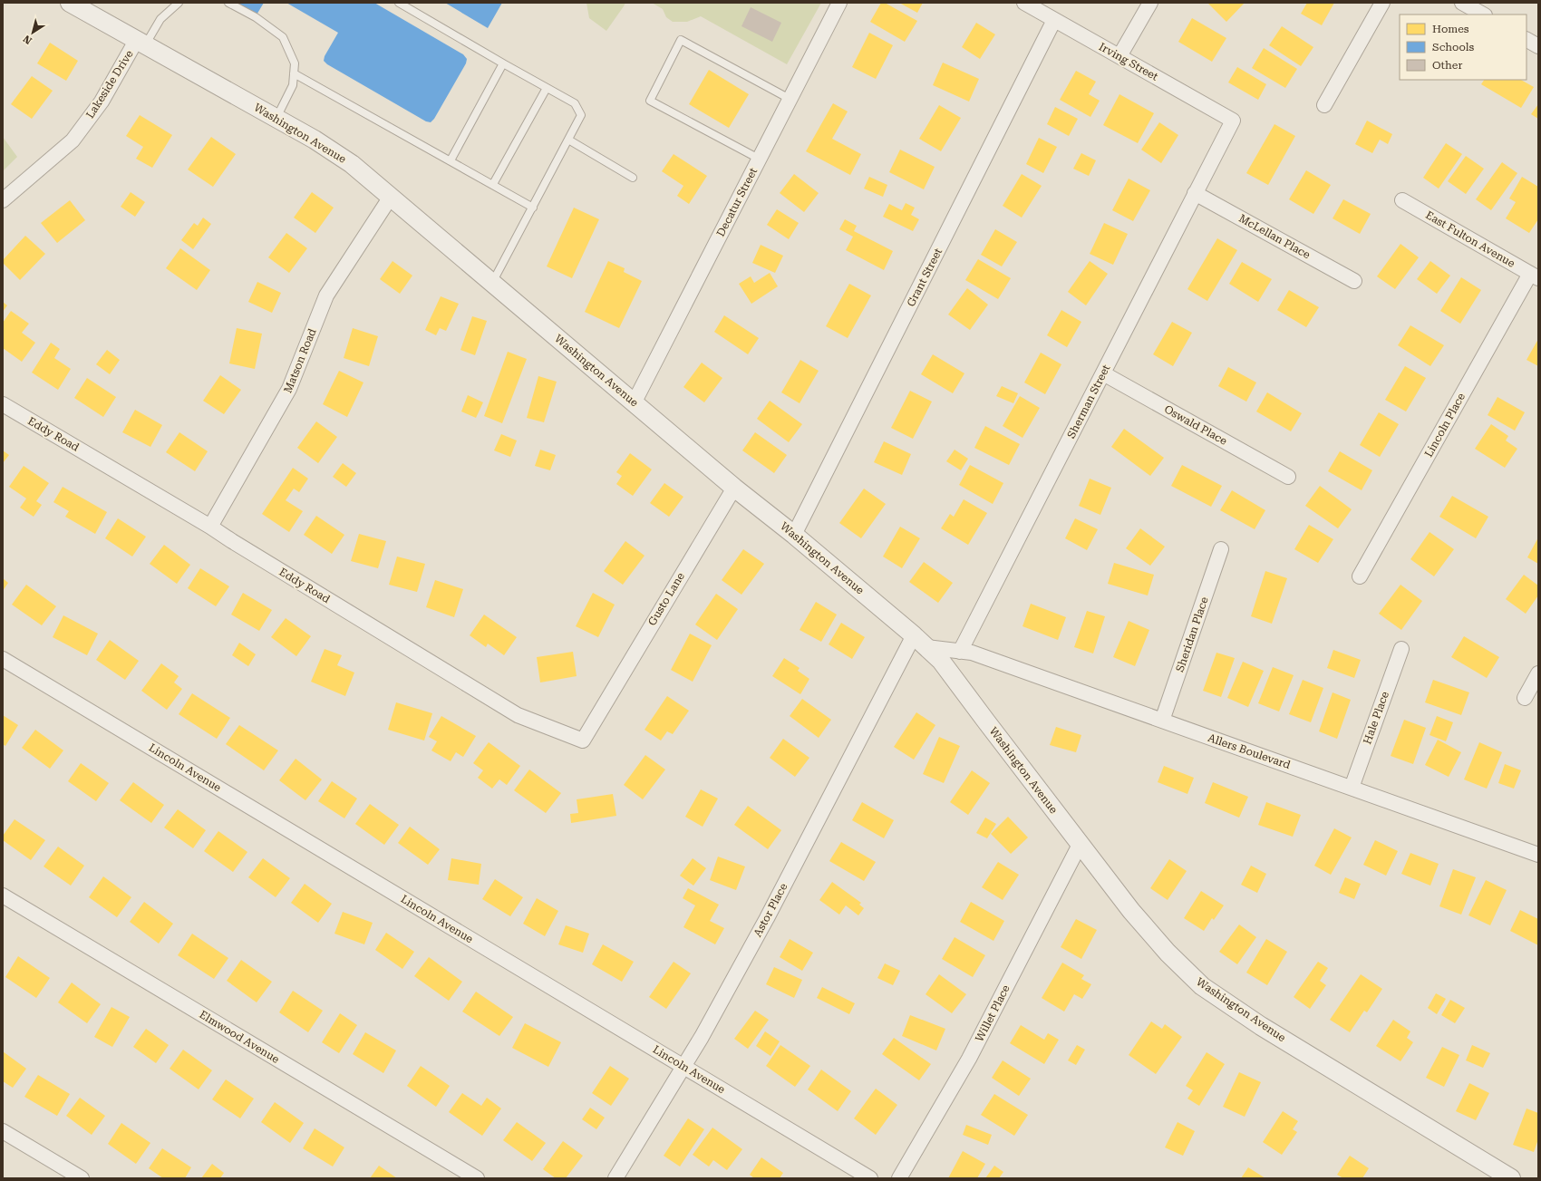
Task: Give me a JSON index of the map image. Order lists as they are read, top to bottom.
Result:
{
  "streets": {
    "street": [
      "Irving Street",
      "Lakeside Drive",
      "Washington Avenue",
      "Decatur Street",
      "McLellan Place",
      "East Fulton Avenue",
      "Grant Street",
      "Matson Road",
      "Sherman Street",
      "Oswald Place",
      "Lincoln Place",
      "Eddy Road",
      "Gusto Lane",
      "Sheridan Place",
      "Hale Place",
      "Allers Boulevard",
      "Lincoln Avenue",
      "Astor Place",
      "Willet Place",
      "Elmwood Avenue"
    ]
  },
  "crossings": [
    ["Irving Street", "Grant Street"],
    ["Irving Street", "Sherman Street"],
    ["Lakeside Drive", "Washington Avenue"],
    ["Washington Avenue", "Decatur Street"],
    ["Washington Avenue", "Grant Street"],
    ["Washington Avenue", "Matson Road"],
    ["Washington Avenue", "Gusto Lane"],
    ["Washington Avenue", "Astor Place"],
    ["Washington Avenue", "Willet Place"],
    ["McLellan Place", "Sherman Street"],
    ["East Fulton Avenue", "Lincoln Place"],
    ["Matson Road", "Eddy Road"],
    ["Sherman Street", "Oswald Place"],
    ["Sherman Street", "Allers Boulevard"],
    ["Eddy Road", "Gusto Lane"],
    ["Sheridan Place", "Allers Boulevard"],
    ["Hale Place", "Allers Boulevard"],
    ["Lincoln Avenue", "Astor Place"]
  ],
  "legend": ["Homes", "Schools", "Other"],
  "north": "bottom left"
}
